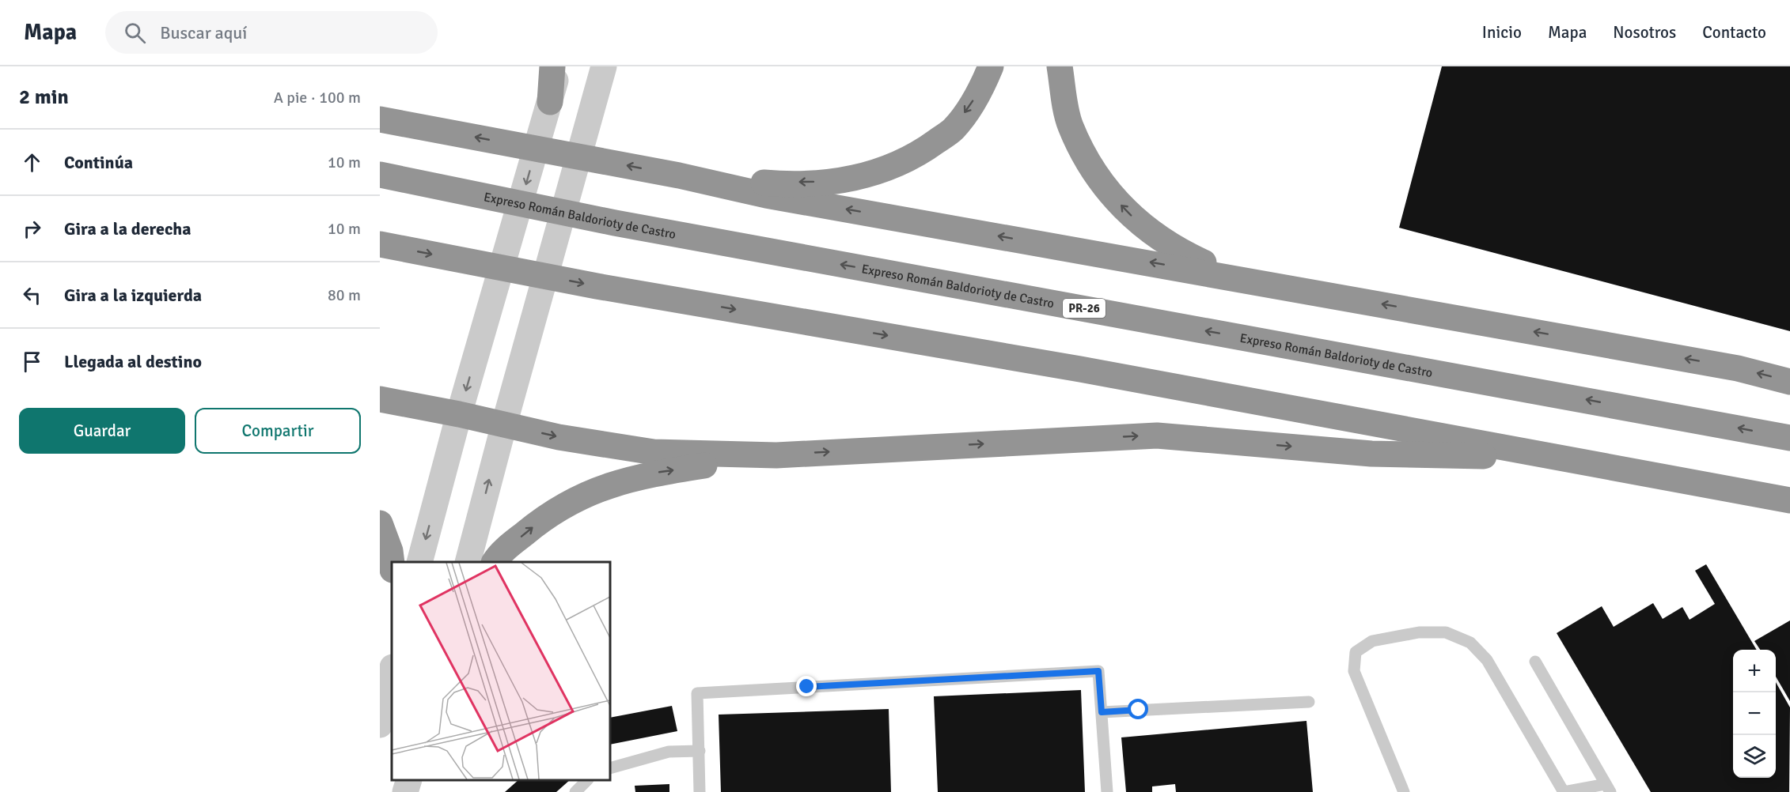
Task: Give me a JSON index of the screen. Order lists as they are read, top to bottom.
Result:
{
  "streets": {
    "highway": ["Expreso Román Baldorioty de Castro", "PR-26"]
  },
  "page": {
    "header": "Mapa",
    "search": "Buscar aquí",
    "nav": [
      "Inicio",
      "Mapa",
      "Nosotros",
      "Contacto"
    ],
    "heading": ["2 min", "A pie · 100 m"],
    "list": [
      ["Continúa", "10 m"],
      ["Gira a la derecha", "10 m"],
      ["Gira a la izquierda", "80 m"],
      "Llegada al destino"
    ],
    "buttons": ["Guardar", "Compartir"],
    "map_buttons": ["+", "−"]
  }
}
